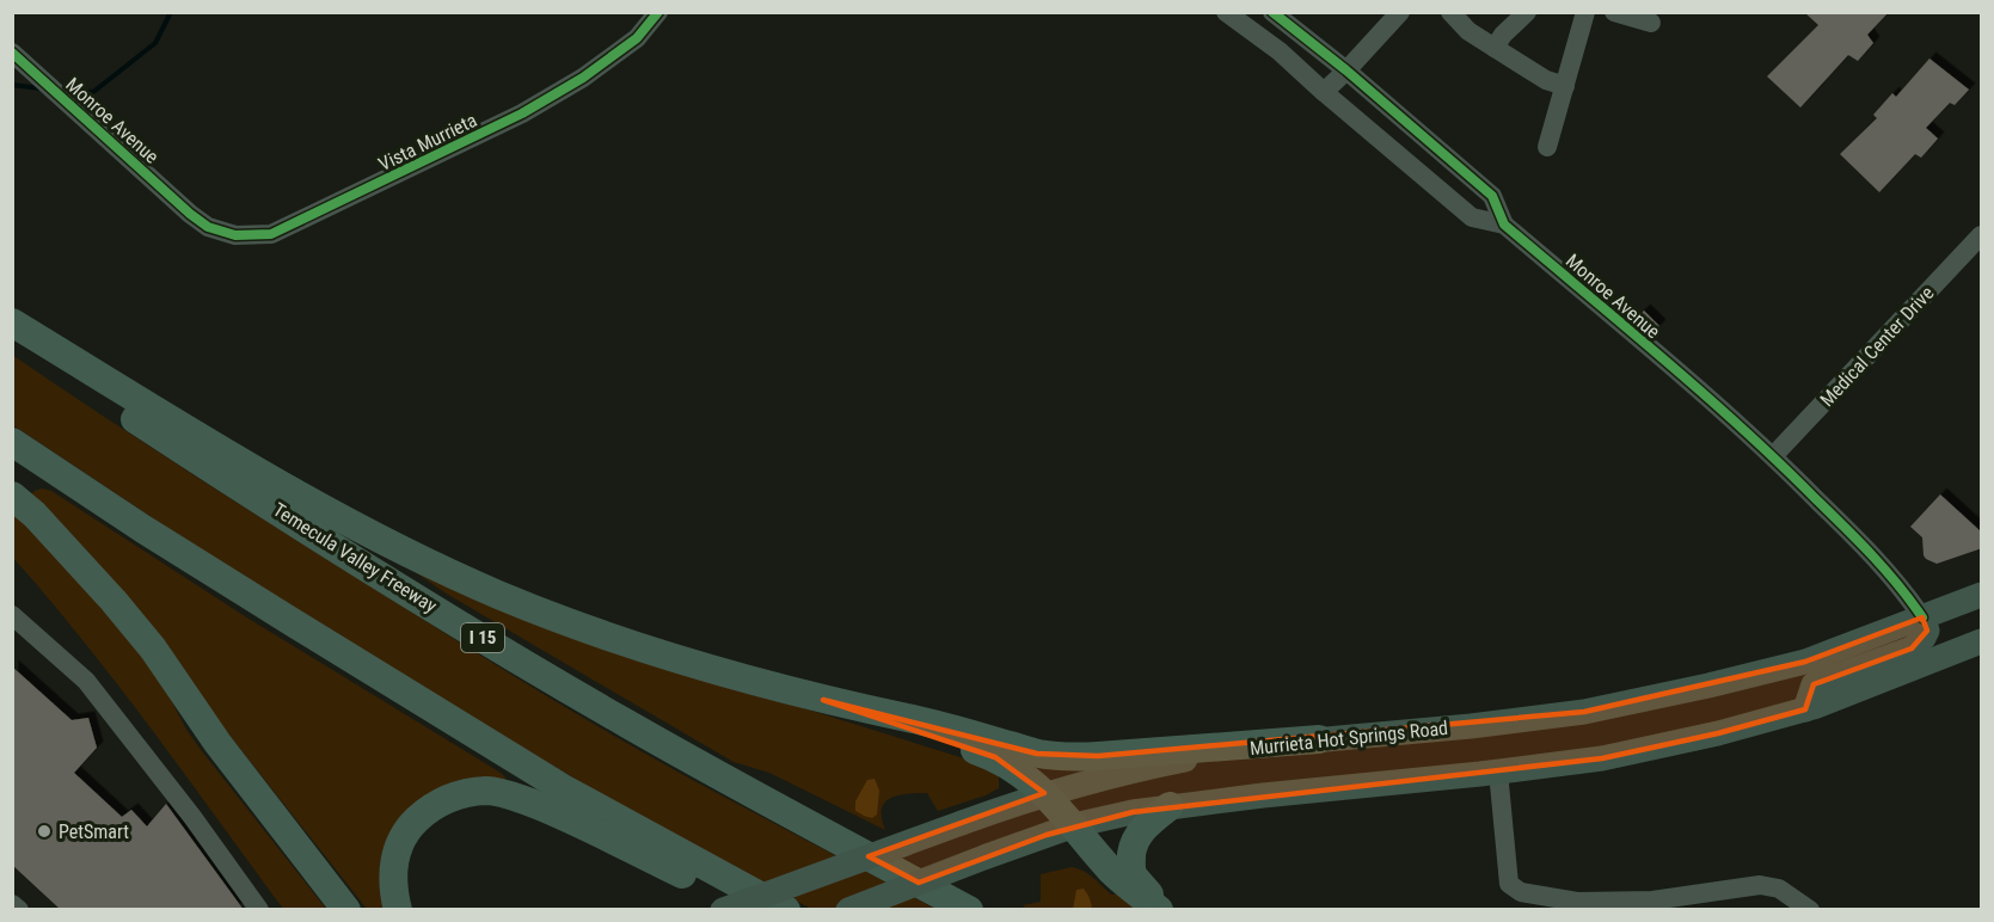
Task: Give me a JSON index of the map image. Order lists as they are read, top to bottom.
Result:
{
  "streets": {
    "highway": ["Temecula Valley Freeway", "I 15"],
    "main road": ["Murrieta Hot Springs Road"],
    "street": ["Monroe Avenue", "Vista Murrieta", "Medical Center Drive"]
  },
  "crossings": [
    ["Monroe Avenue", "Vista Murrieta"],
    ["Monroe Avenue", "Medical Center Drive"],
    ["Monroe Avenue", "Murrieta Hot Springs Road"]
  ],
  "places": ["PetSmart"]
}
